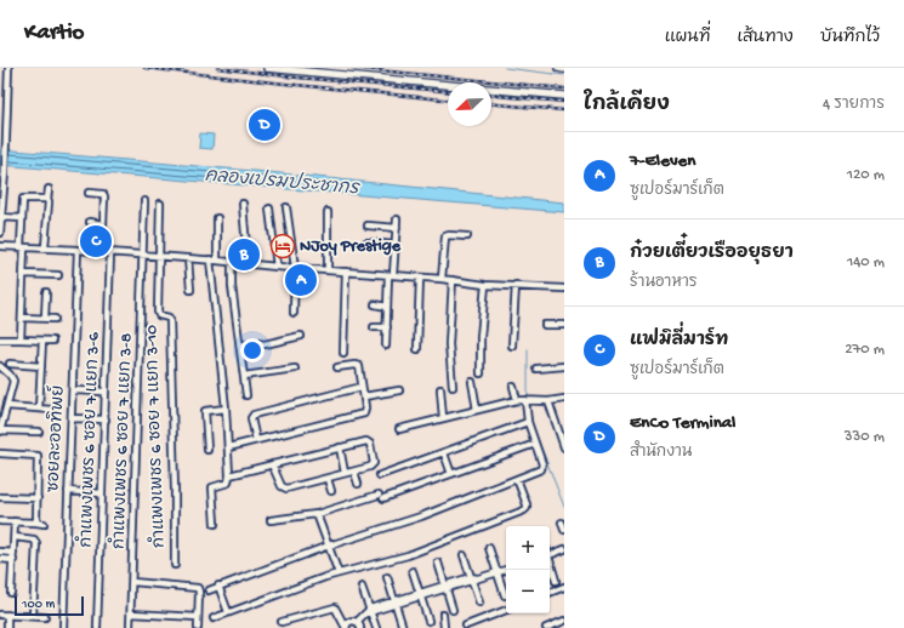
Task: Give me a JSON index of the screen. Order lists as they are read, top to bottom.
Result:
{
  "streets": {
    "street": [
      "กำแพงเพชร 6 ซอย 7 แยก 3-10",
      "ซอยละออทิพย์",
      "กำแพงเพชร 6 ซอย 7 แยก 3-6",
      "กำแพงเพชร 6 ซอย 7 แยก 3-8"
    ]
  },
  "water": ["คลองเปรมประชากร"],
  "places": {
    "hotel": ["NJoy Prestige"]
  },
  "scale_bar": "100 m",
  "north": "bottom left",
  "page": {
    "header": "Kartio",
    "nav": ["แผนที่", "เส้นทาง", "บันทึกไว้"],
    "heading": ["ใกล้เคียง", "4 รายการ"],
    "pins": [
      "D",
      "C",
      "B",
      "A"
    ],
    "list": [
      {
        "mark": "A",
        "name": "7-Eleven",
        "note": "ซูเปอร์มาร์เก็ต",
        "value": "120 m"
      },
      {
        "mark": "B",
        "name": "ก๋วยเตี๋ยวเรืออยุธยา",
        "note": "ร้านอาหาร",
        "value": "140 m"
      },
      {
        "mark": "C",
        "name": "แฟมิลี่มาร์ท",
        "note": "ซูเปอร์มาร์เก็ต",
        "value": "270 m"
      },
      {
        "mark": "D",
        "name": "EnCo Terminal",
        "note": "สำนักงาน",
        "value": "330 m"
      }
    ],
    "map_buttons": ["+", "−"],
    "scale": "100 m"
  }
}
